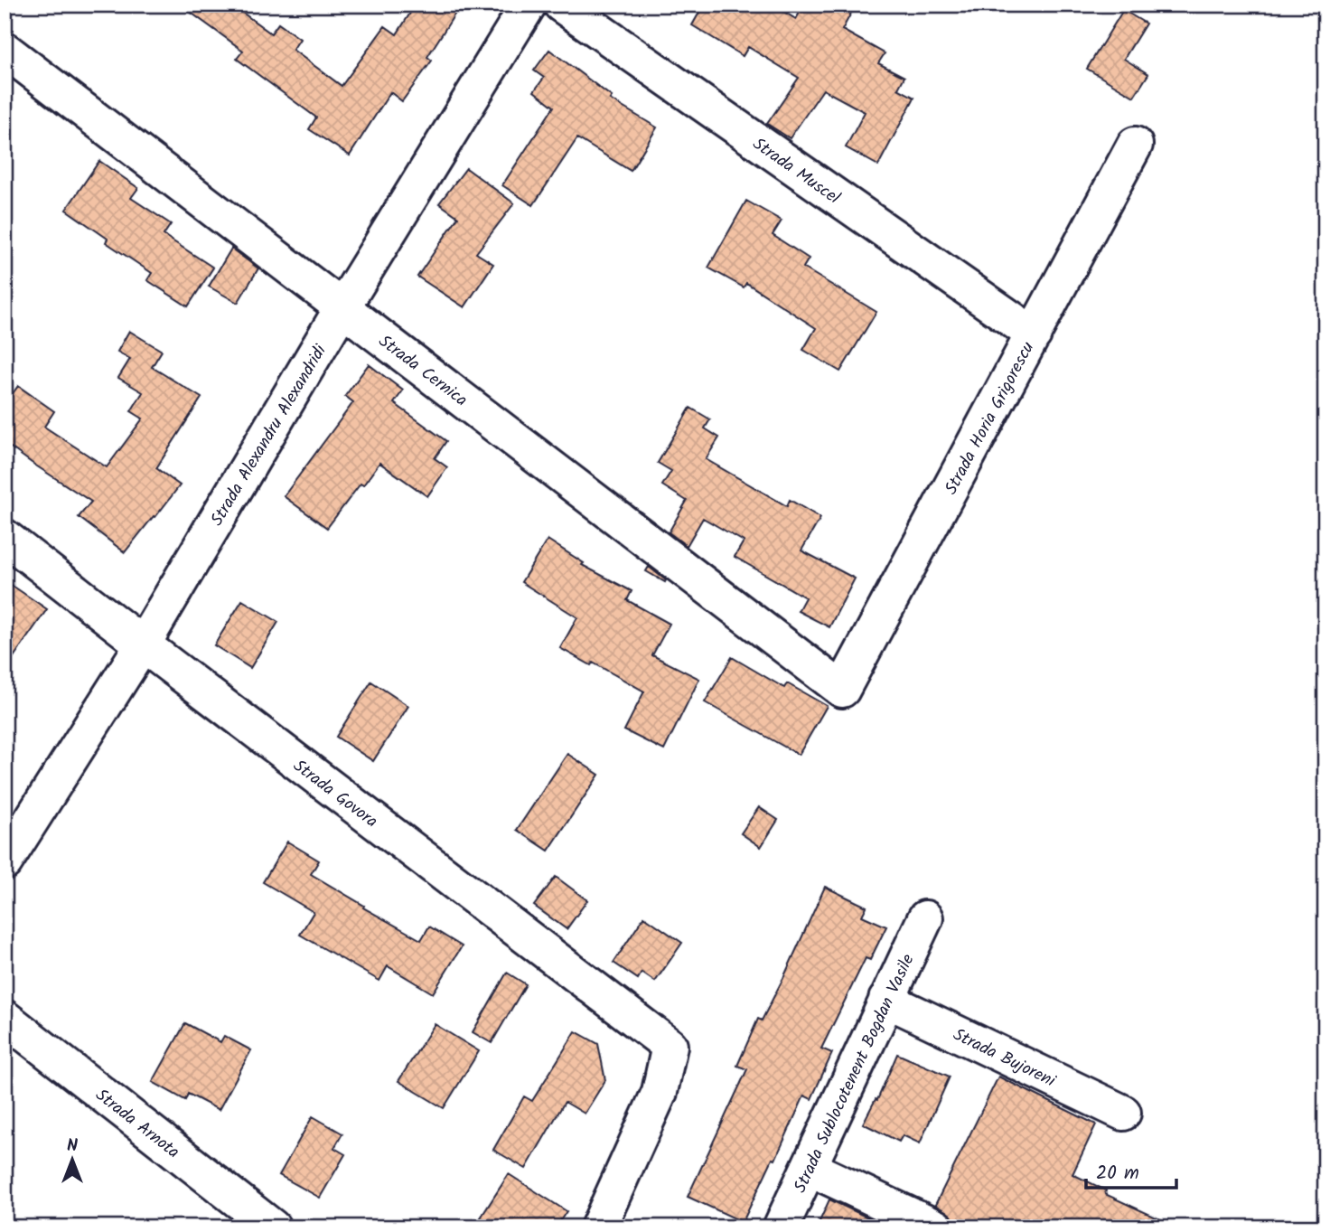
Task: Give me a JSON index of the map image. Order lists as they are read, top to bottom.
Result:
{
  "streets": {
    "street": [
      "Strada Muscel",
      "Strada Cernica",
      "Strada Horia Grigorescu",
      "Strada Alexandru Alexandridi",
      "Strada Govora",
      "Strada Bujoreni",
      "Strada Sublocotenent Bogdan Vasile",
      "Strada Arnota"
    ]
  },
  "crossings": [
    ["Strada Muscel", "Strada Horia Grigorescu"],
    ["Strada Cernica", "Strada Horia Grigorescu"],
    ["Strada Cernica", "Strada Alexandru Alexandridi"],
    ["Strada Alexandru Alexandridi", "Strada Govora"],
    ["Strada Bujoreni", "Strada Sublocotenent Bogdan Vasile"]
  ],
  "scale_bar": "20 m",
  "north": "top"
}
